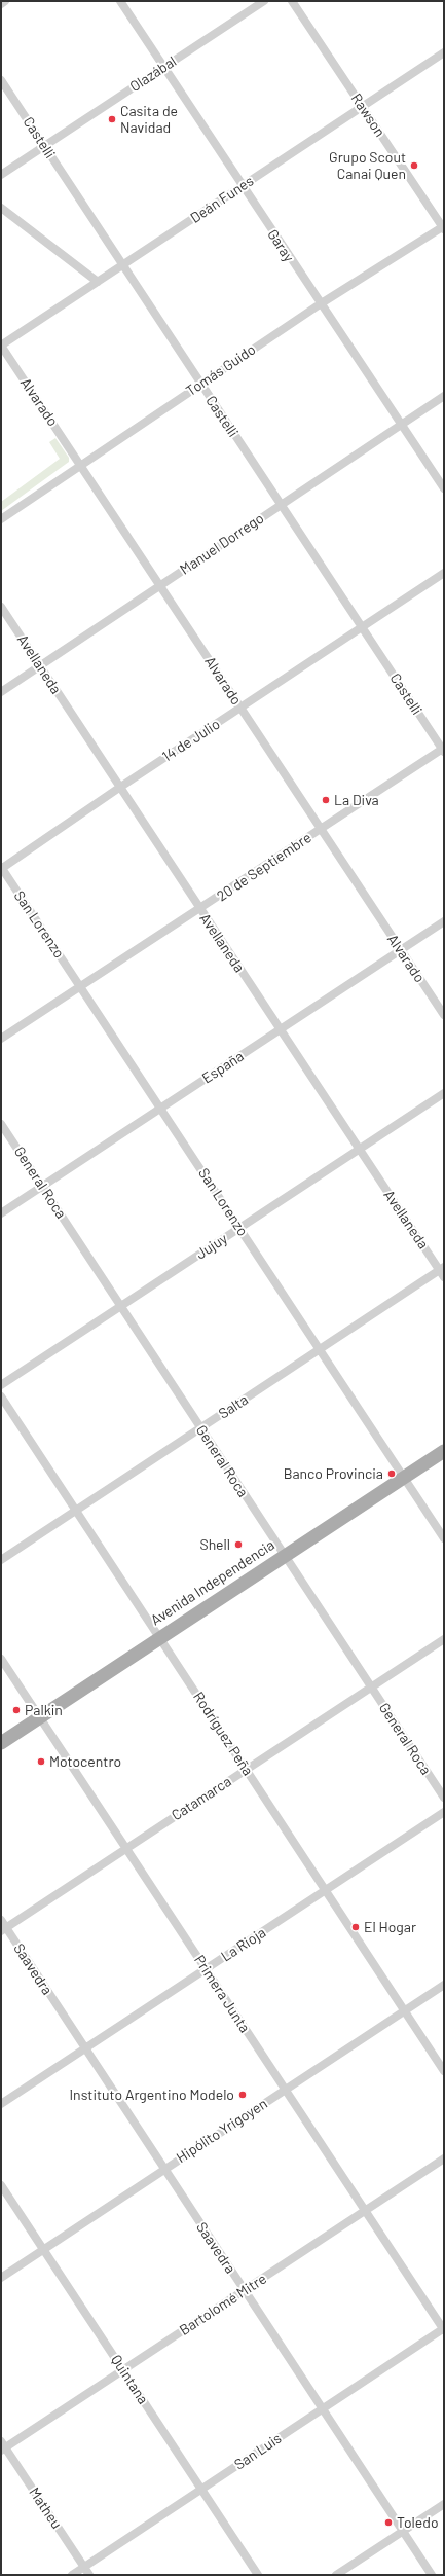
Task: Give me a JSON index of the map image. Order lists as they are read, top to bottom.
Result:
{
  "streets": {
    "main road": ["Avenida Independencia"],
    "street": [
      "Olazábal",
      "Rawson",
      "Castelli",
      "Deán Funes",
      "Garay",
      "Tomás Guido",
      "Alvarado",
      "Manuel Dorrego",
      "Avellaneda",
      "14 de Julio",
      "20 de Septiembre",
      "San Lorenzo",
      "España",
      "General Roca",
      "Jujuy",
      "Salta",
      "Rodríguez Peña",
      "Catamarca",
      "La Rioja",
      "Saavedra",
      "Primera Junta",
      "Hipólito Yrigoyen",
      "Bartolomé Mitre",
      "Quintana",
      "San Luis",
      "Matheu"
    ]
  },
  "crossings": [
    ["Olazábal", "Castelli"],
    ["Olazábal", "Garay"],
    ["Rawson", "Deán Funes"],
    ["Rawson", "Tomás Guido"],
    ["Castelli", "Deán Funes"],
    ["Castelli", "Tomás Guido"],
    ["Castelli", "Manuel Dorrego"],
    ["Castelli", "14 de Julio"],
    ["Castelli", "20 de Septiembre"],
    ["Deán Funes", "Garay"],
    ["Deán Funes", "Alvarado"],
    ["Garay", "Tomás Guido"],
    ["Garay", "Manuel Dorrego"],
    ["Tomás Guido", "Alvarado"],
    ["Alvarado", "Manuel Dorrego"],
    ["Alvarado", "14 de Julio"],
    ["Alvarado", "20 de Septiembre"],
    ["Alvarado", "España"],
    ["Manuel Dorrego", "Avellaneda"],
    ["Avellaneda", "14 de Julio"],
    ["Avellaneda", "20 de Septiembre"],
    ["Avellaneda", "España"],
    ["Avellaneda", "Jujuy"],
    ["Avellaneda", "Salta"],
    ["14 de Julio", "San Lorenzo"],
    ["20 de Septiembre", "San Lorenzo"],
    ["San Lorenzo", "España"],
    ["San Lorenzo", "Jujuy"],
    ["San Lorenzo", "Salta"],
    ["San Lorenzo", "Avenida Independencia"],
    ["España", "General Roca"],
    ["General Roca", "Jujuy"],
    ["General Roca", "Salta"],
    ["General Roca", "Avenida Independencia"],
    ["General Roca", "Catamarca"],
    ["Salta", "Rodríguez Peña"],
    ["Avenida Independencia", "Rodríguez Peña"],
    ["Avenida Independencia", "Primera Junta"],
    ["Rodríguez Peña", "Catamarca"],
    ["Rodríguez Peña", "La Rioja"],
    ["Rodríguez Peña", "Hipólito Yrigoyen"],
    ["Catamarca", "Saavedra"],
    ["Catamarca", "Primera Junta"],
    ["La Rioja", "Saavedra"],
    ["La Rioja", "Primera Junta"],
    ["Saavedra", "Hipólito Yrigoyen"],
    ["Saavedra", "Bartolomé Mitre"],
    ["Saavedra", "San Luis"],
    ["Primera Junta", "Hipólito Yrigoyen"],
    ["Primera Junta", "Bartolomé Mitre"],
    ["Primera Junta", "San Luis"],
    ["Hipólito Yrigoyen", "Quintana"],
    ["Bartolomé Mitre", "Quintana"],
    ["Bartolomé Mitre", "Matheu"],
    ["Quintana", "San Luis"],
    ["San Luis", "Matheu"]
  ],
  "places": [
    "Casita de Navidad",
    "Grupo Scout Canai Quen",
    "La Diva",
    "Banco Provincia",
    "Shell",
    "Palkin",
    "Motocentro",
    "El Hogar",
    "Instituto Argentino Modelo",
    "Toledo"
  ]
}
